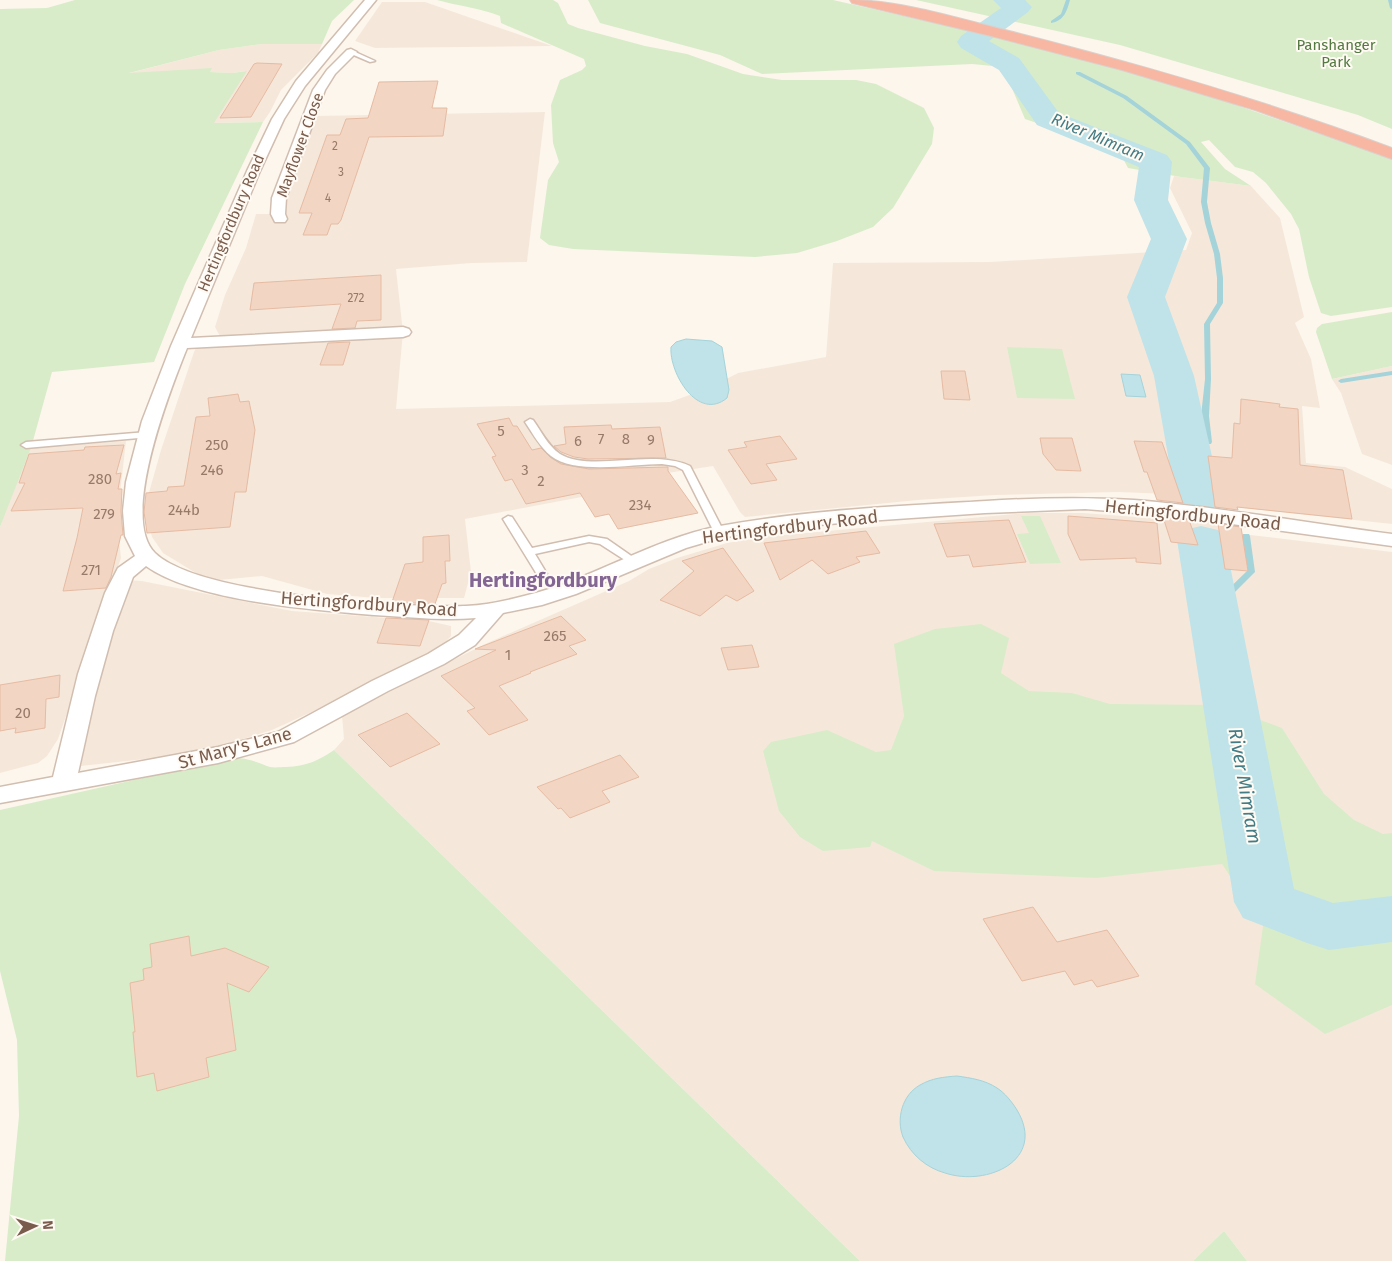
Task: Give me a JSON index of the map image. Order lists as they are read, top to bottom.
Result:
{
  "streets": {
    "street": ["Mayflower Close", "Hertingfordbury Road", "St Mary's Lane"]
  },
  "crossings": [
    ["Hertingfordbury Road", "St Mary's Lane"]
  ],
  "districts": ["Hertingfordbury"],
  "water": ["River Mimram"],
  "parks": ["Panshanger Park"],
  "house_numbers": [
    "2",
    "3",
    "4",
    "272",
    "5",
    "7",
    "8",
    "9",
    "6",
    "250",
    "246",
    "3",
    "280",
    "2",
    "234",
    "244b",
    "279",
    "271",
    "265",
    "1",
    "20"
  ],
  "north": "right"
}
